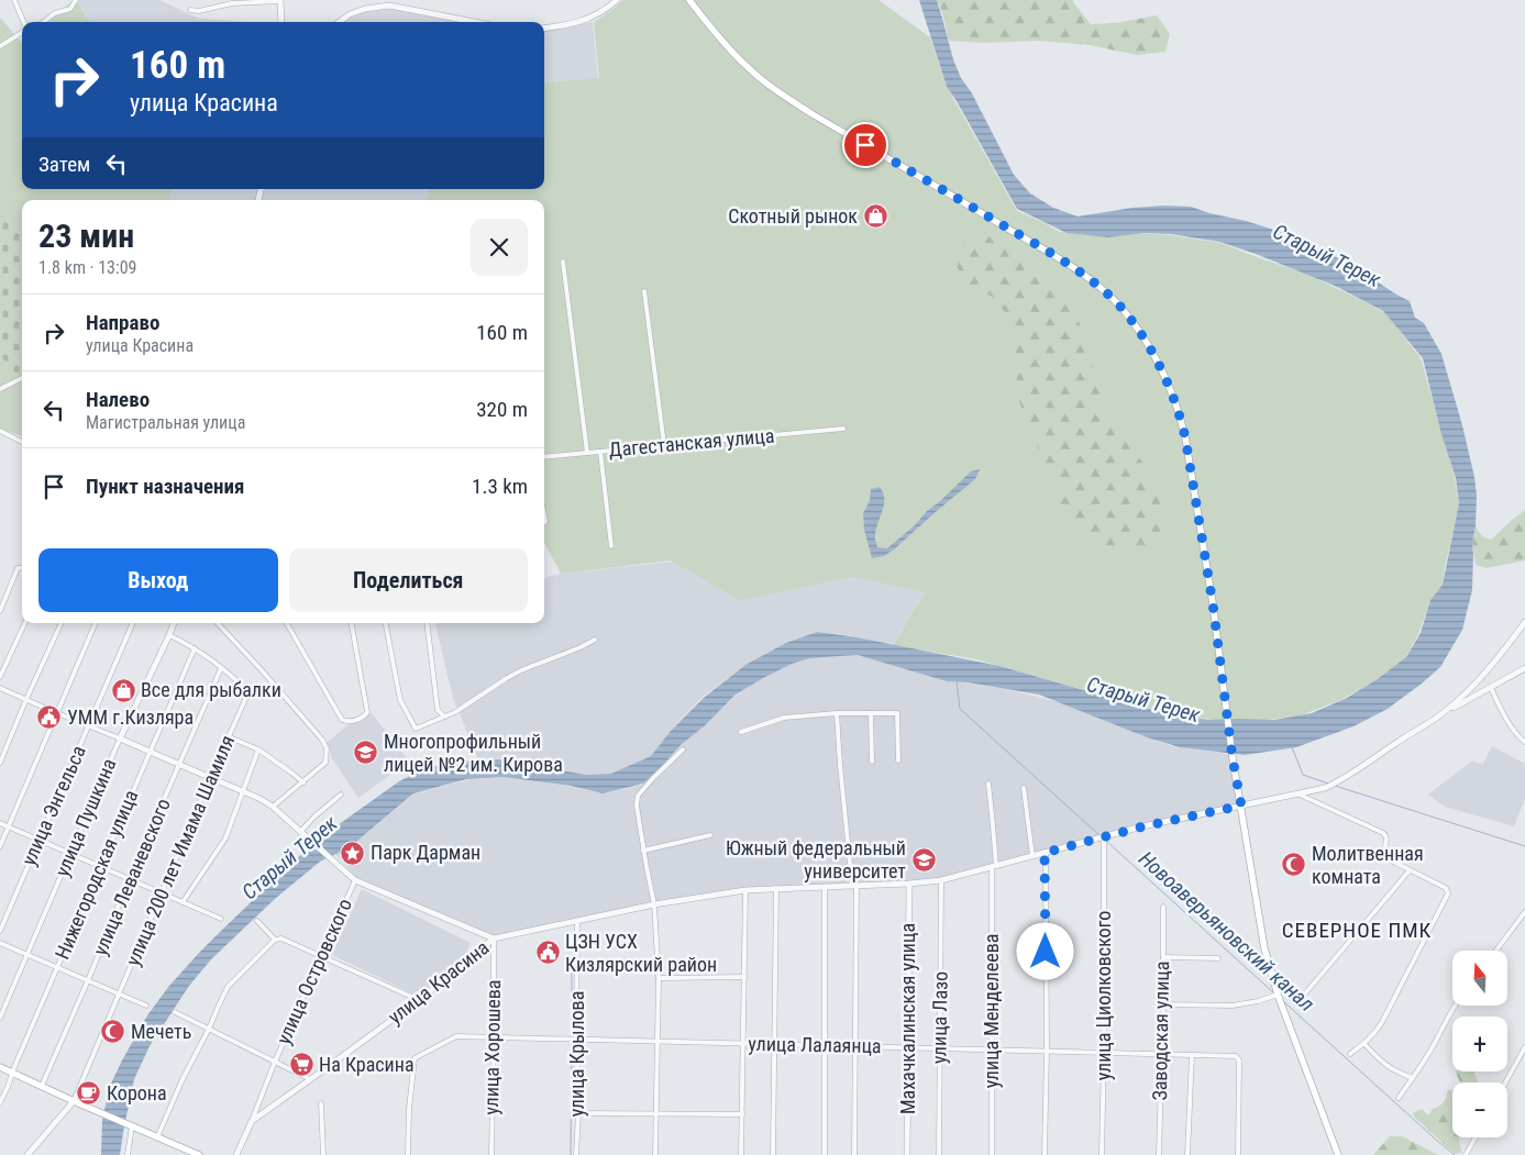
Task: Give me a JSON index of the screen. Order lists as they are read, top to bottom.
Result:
{
  "streets": {
    "street": [
      "Дагестанская улица",
      "улица Энгельса",
      "улица Пушкина",
      "улица 200 лет Имама Шамиля",
      "Нижегородская улица",
      "улица Леваневского",
      "улица Островского",
      "улица Красина",
      "улица Циолковского",
      "улица Менделеева",
      "улица Лазо",
      "Махачкалинская улица",
      "Заводская улица",
      "улица Лалаянца",
      "улица Хорошева",
      "улица Крылова"
    ]
  },
  "crossings": [
    ["улица Пушкина", "улица 200 лет Имама Шамиля"],
    ["улица 200 лет Имама Шамиля", "Нижегородская улица"],
    ["улица 200 лет Имама Шамиля", "улица Леваневского"],
    ["улица Островского", "улица Красина"],
    ["улица Красина", "улица Циолковского"],
    ["улица Красина", "улица Менделеева"],
    ["улица Красина", "улица Лазо"],
    ["улица Красина", "Махачкалинская улица"],
    ["улица Красина", "улица Хорошева"],
    ["улица Красина", "улица Крылова"],
    ["улица Циолковского", "улица Лалаянца"],
    ["улица Менделеева", "улица Лалаянца"],
    ["улица Лазо", "улица Лалаянца"],
    ["Махачкалинская улица", "улица Лалаянца"],
    ["Заводская улица", "улица Лалаянца"],
    ["улица Лалаянца", "улица Хорошева"],
    ["улица Лалаянца", "улица Крылова"]
  ],
  "districts": ["СЕВЕРНОЕ ПМК"],
  "water": ["Старый Терек", "Новоаверьяновский канал"],
  "places": {
    "shop": ["Скотный рынок", "Все для рыбалки"],
    "public building": ["УММ г.Кизляра", "ЦЗН УСХ Кизлярский район"],
    "school or university": ["Многопрофильный лицей №2 им. Кирова", "Южный федеральный университет"],
    "place": ["Парк Дарман"],
    "mosque": ["Молитвенная комната", "Мечеть"],
    "supermarket": ["На Красина"],
    "cafe": ["Корона"]
  },
  "north": "top",
  "page": {
    "turn": ["160 m", "улица Красина"],
    "then": "Затем",
    "heading": ["23 мин", "1.8 km · 13:09"],
    "list": [
      {
        "name": "Направо",
        "note": "улица Красина",
        "value": "160 m"
      },
      {
        "name": "Налево",
        "note": "Магистральная улица",
        "value": "320 m"
      },
      {
        "name": "Пункт назначения",
        "value": "1.3 km"
      }
    ],
    "buttons": ["Выход", "Поделиться"],
    "map_buttons": ["+", "−"]
  }
}
